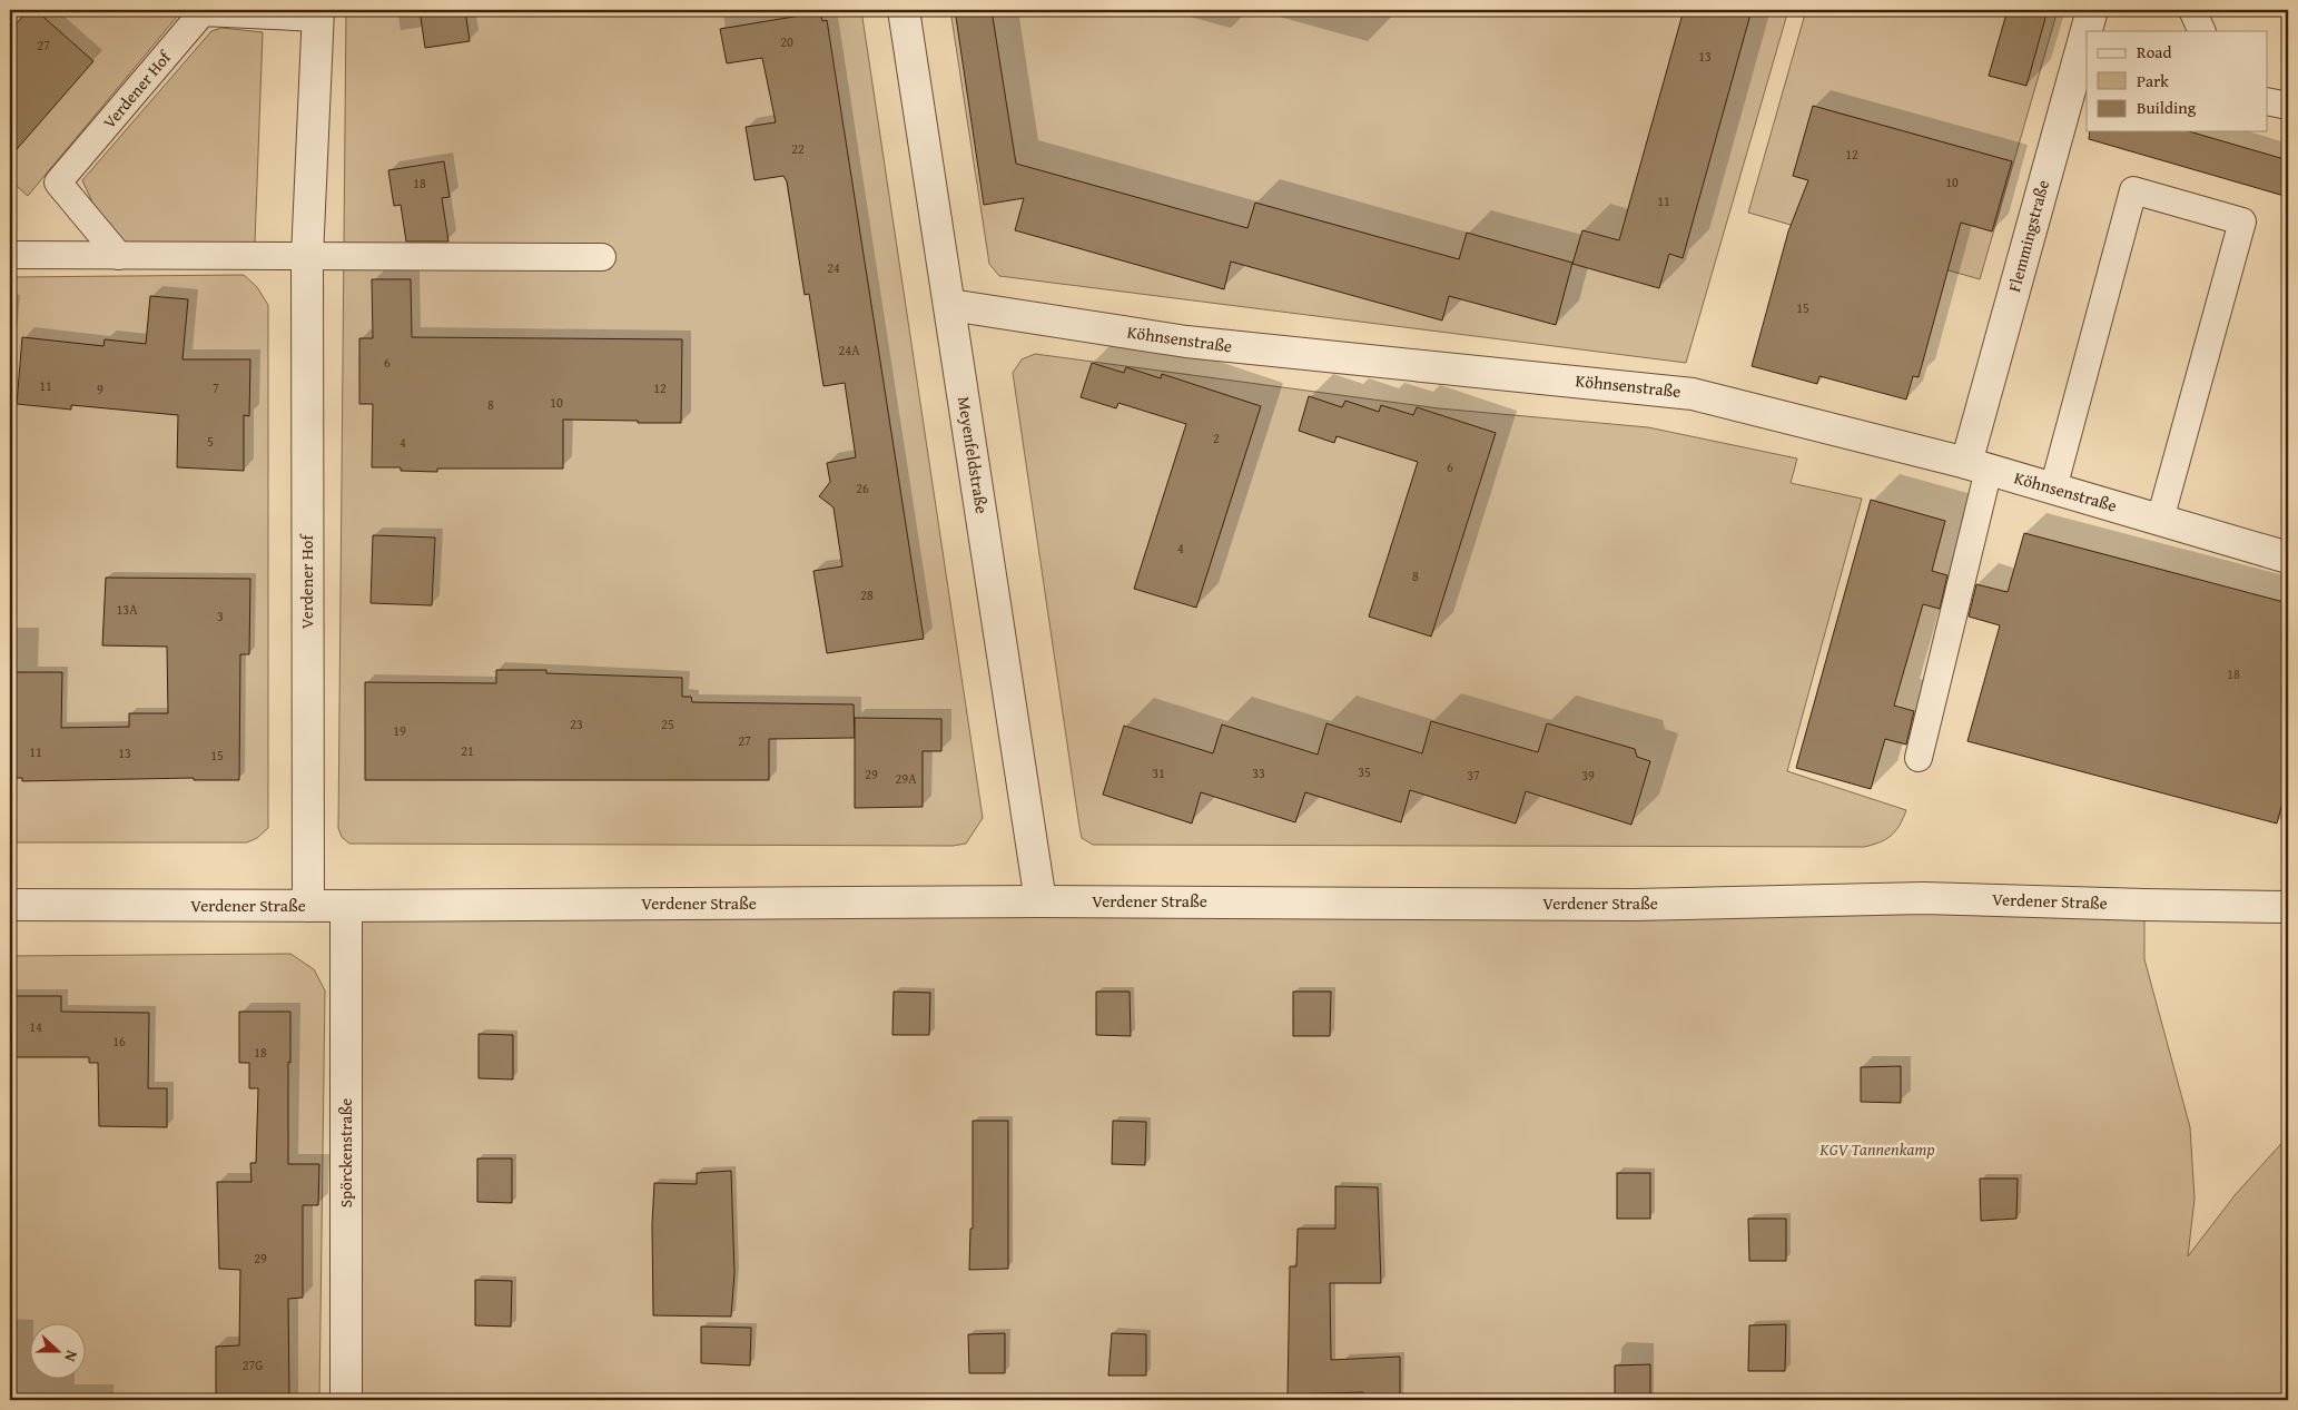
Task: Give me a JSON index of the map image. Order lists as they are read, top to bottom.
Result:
{
  "streets": {
    "street": [
      "Verdener Hof",
      "Flemmingstraße",
      "Köhnsenstraße",
      "Meyenfeldstraße",
      "Verdener Straße",
      "Spörckenstraße"
    ]
  },
  "crossings": [
    ["Verdener Hof", "Verdener Straße"],
    ["Flemmingstraße", "Köhnsenstraße"],
    ["Köhnsenstraße", "Meyenfeldstraße"],
    ["Meyenfeldstraße", "Verdener Straße"],
    ["Verdener Straße", "Spörckenstraße"]
  ],
  "parks": ["KGV Tannenkamp"],
  "house_numbers": [
    "20",
    "27",
    "13",
    "22",
    "12",
    "10",
    "18",
    "11",
    "24",
    "15",
    "24A",
    "6",
    "11",
    "7",
    "12",
    "9",
    "10",
    "8",
    "2",
    "5",
    "4",
    "6",
    "26",
    "4",
    "8",
    "28",
    "13A",
    "3",
    "18",
    "23",
    "25",
    "19",
    "27",
    "21",
    "11",
    "13",
    "15",
    "35",
    "31",
    "33",
    "29",
    "37",
    "39",
    "29A",
    "14",
    "16",
    "18",
    "29",
    "27G"
  ],
  "legend": ["Road", "Park", "Building"],
  "north": "right"
}
